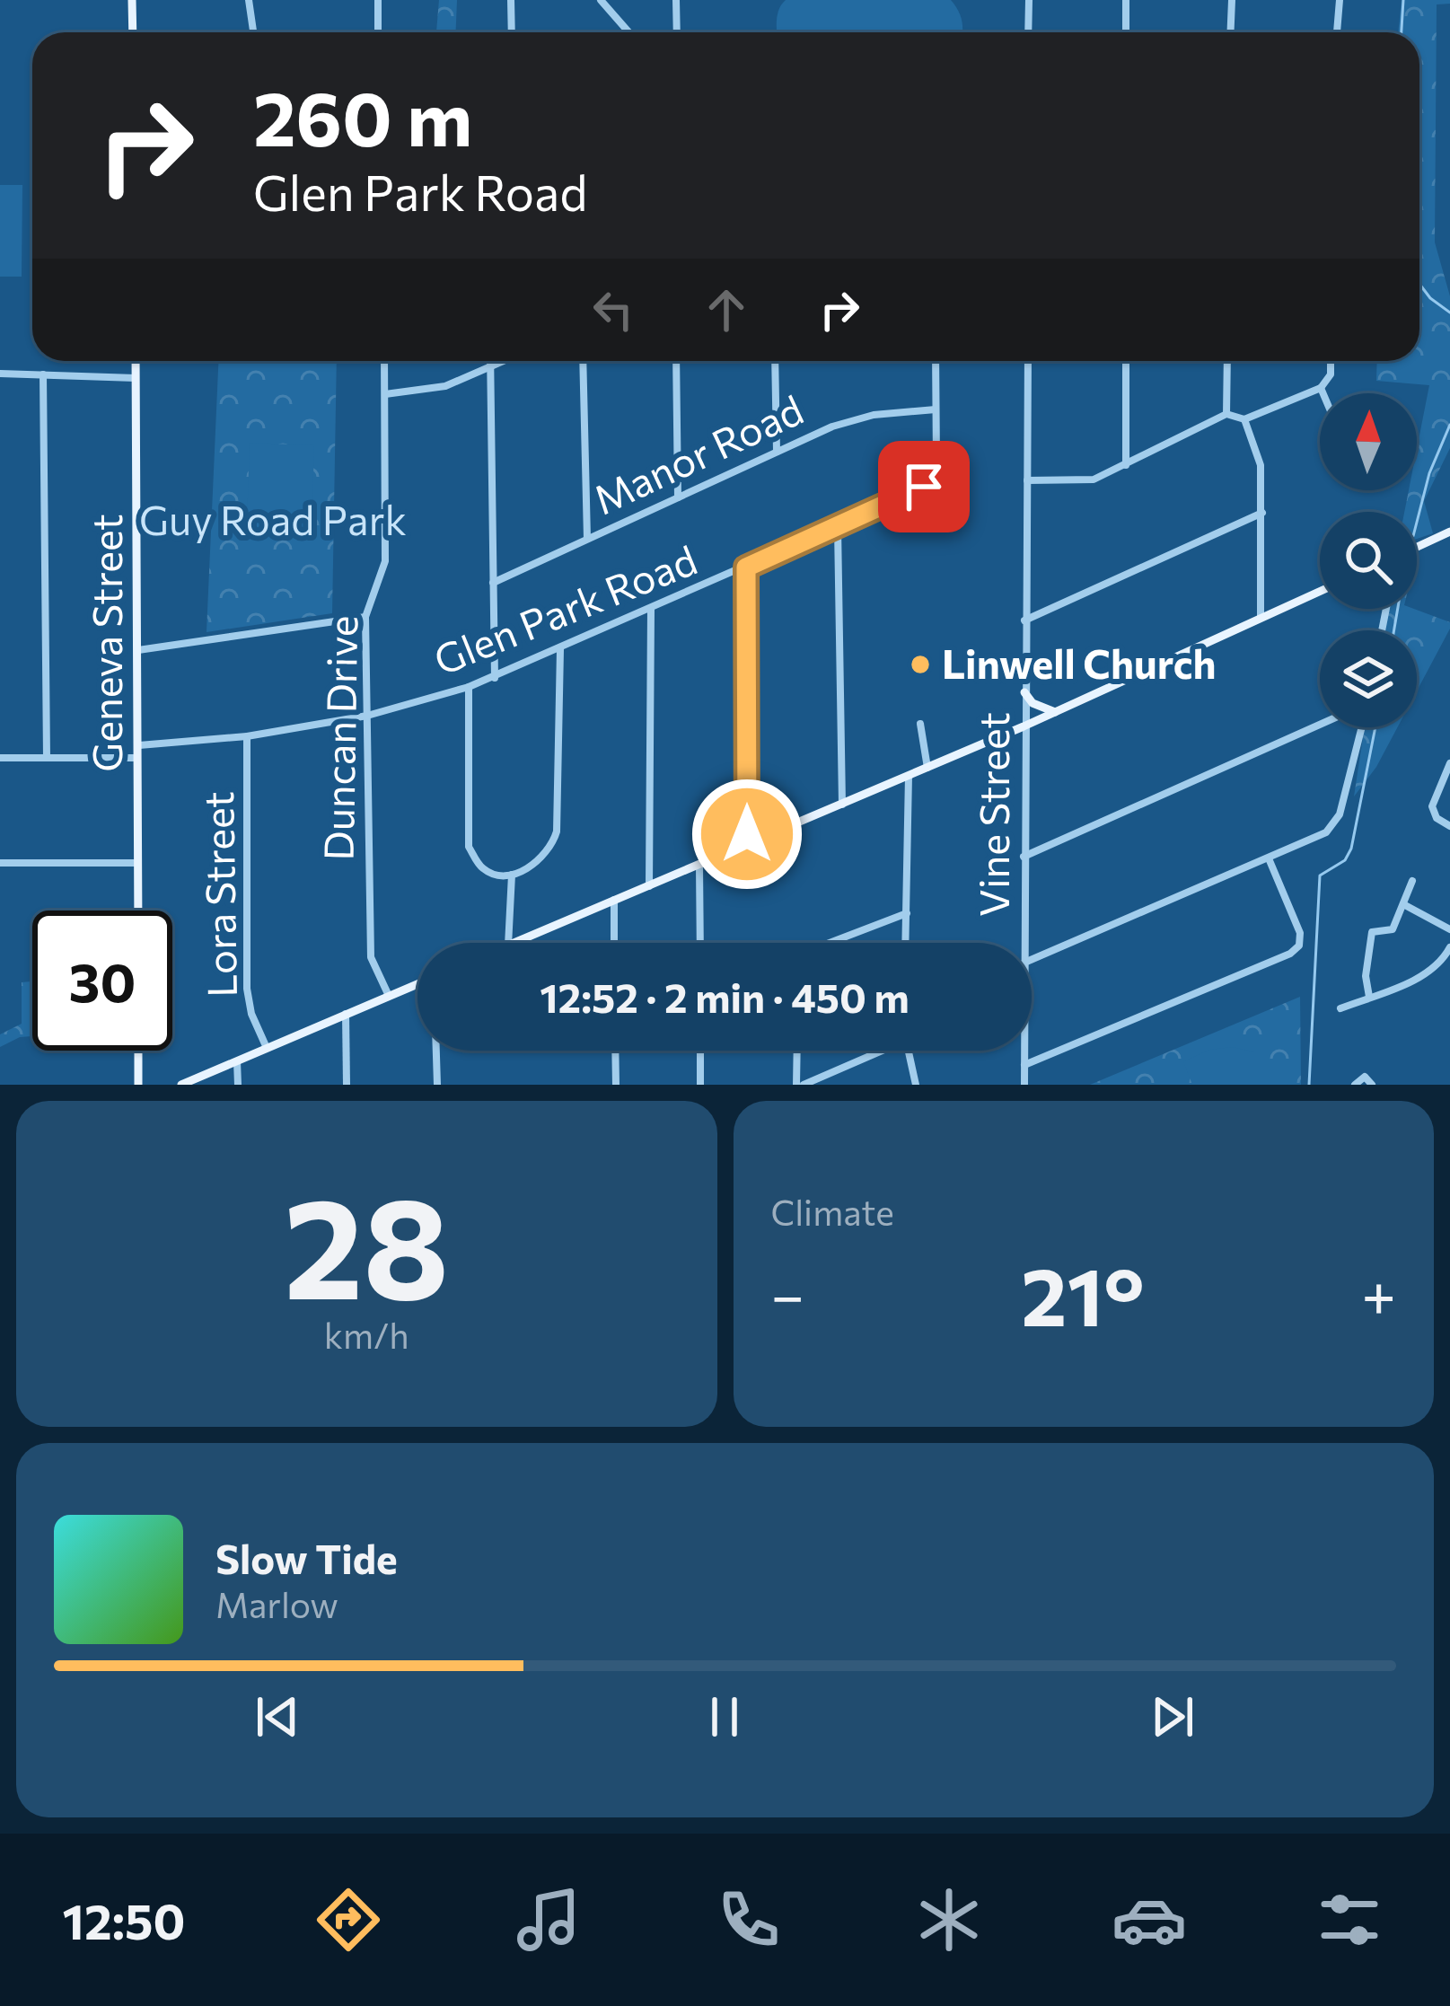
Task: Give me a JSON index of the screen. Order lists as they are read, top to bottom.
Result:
{
  "streets": {
    "main road": ["Geneva Street"],
    "street": [
      "Manor Road",
      "Glen Park Road",
      "Duncan Drive",
      "Vine Street",
      "Lora Street"
    ]
  },
  "crossings": [
    ["Manor Road", "Glen Park Road"],
    ["Glen Park Road", "Geneva Street"],
    ["Glen Park Road", "Duncan Drive"],
    ["Glen Park Road", "Lora Street"]
  ],
  "parks": ["Guy Road Park"],
  "places": ["Linwell Church"],
  "north": "top",
  "page": {
    "turn": ["260 m", "Glen Park Road"],
    "limit": "30",
    "trip": "12:52 · 2 min · 450 m",
    "tile": [
      ["28", "km/h"],
      "Climate"
    ],
    "heat": ["−", "21°", "+"],
    "song": ["Slow Tide", "Marlow"],
    "tabs": "12:50"
  }
}
